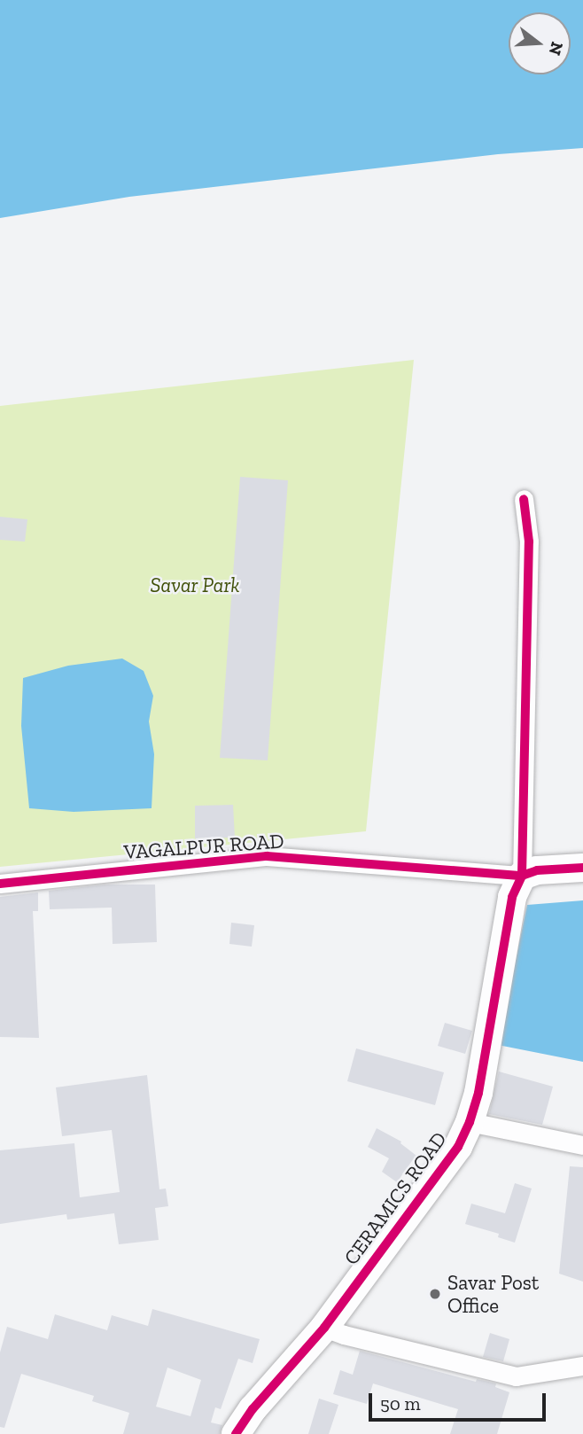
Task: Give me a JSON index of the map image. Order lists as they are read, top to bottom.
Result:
{
  "streets": {
    "street": ["VAGALPUR ROAD", "CERAMICS ROAD"]
  },
  "crossings": [
    ["VAGALPUR ROAD", "CERAMICS ROAD"]
  ],
  "parks": ["Savar Park"],
  "places": ["Savar Post Office"],
  "scale_bar": "50 m",
  "north": "right"
}
